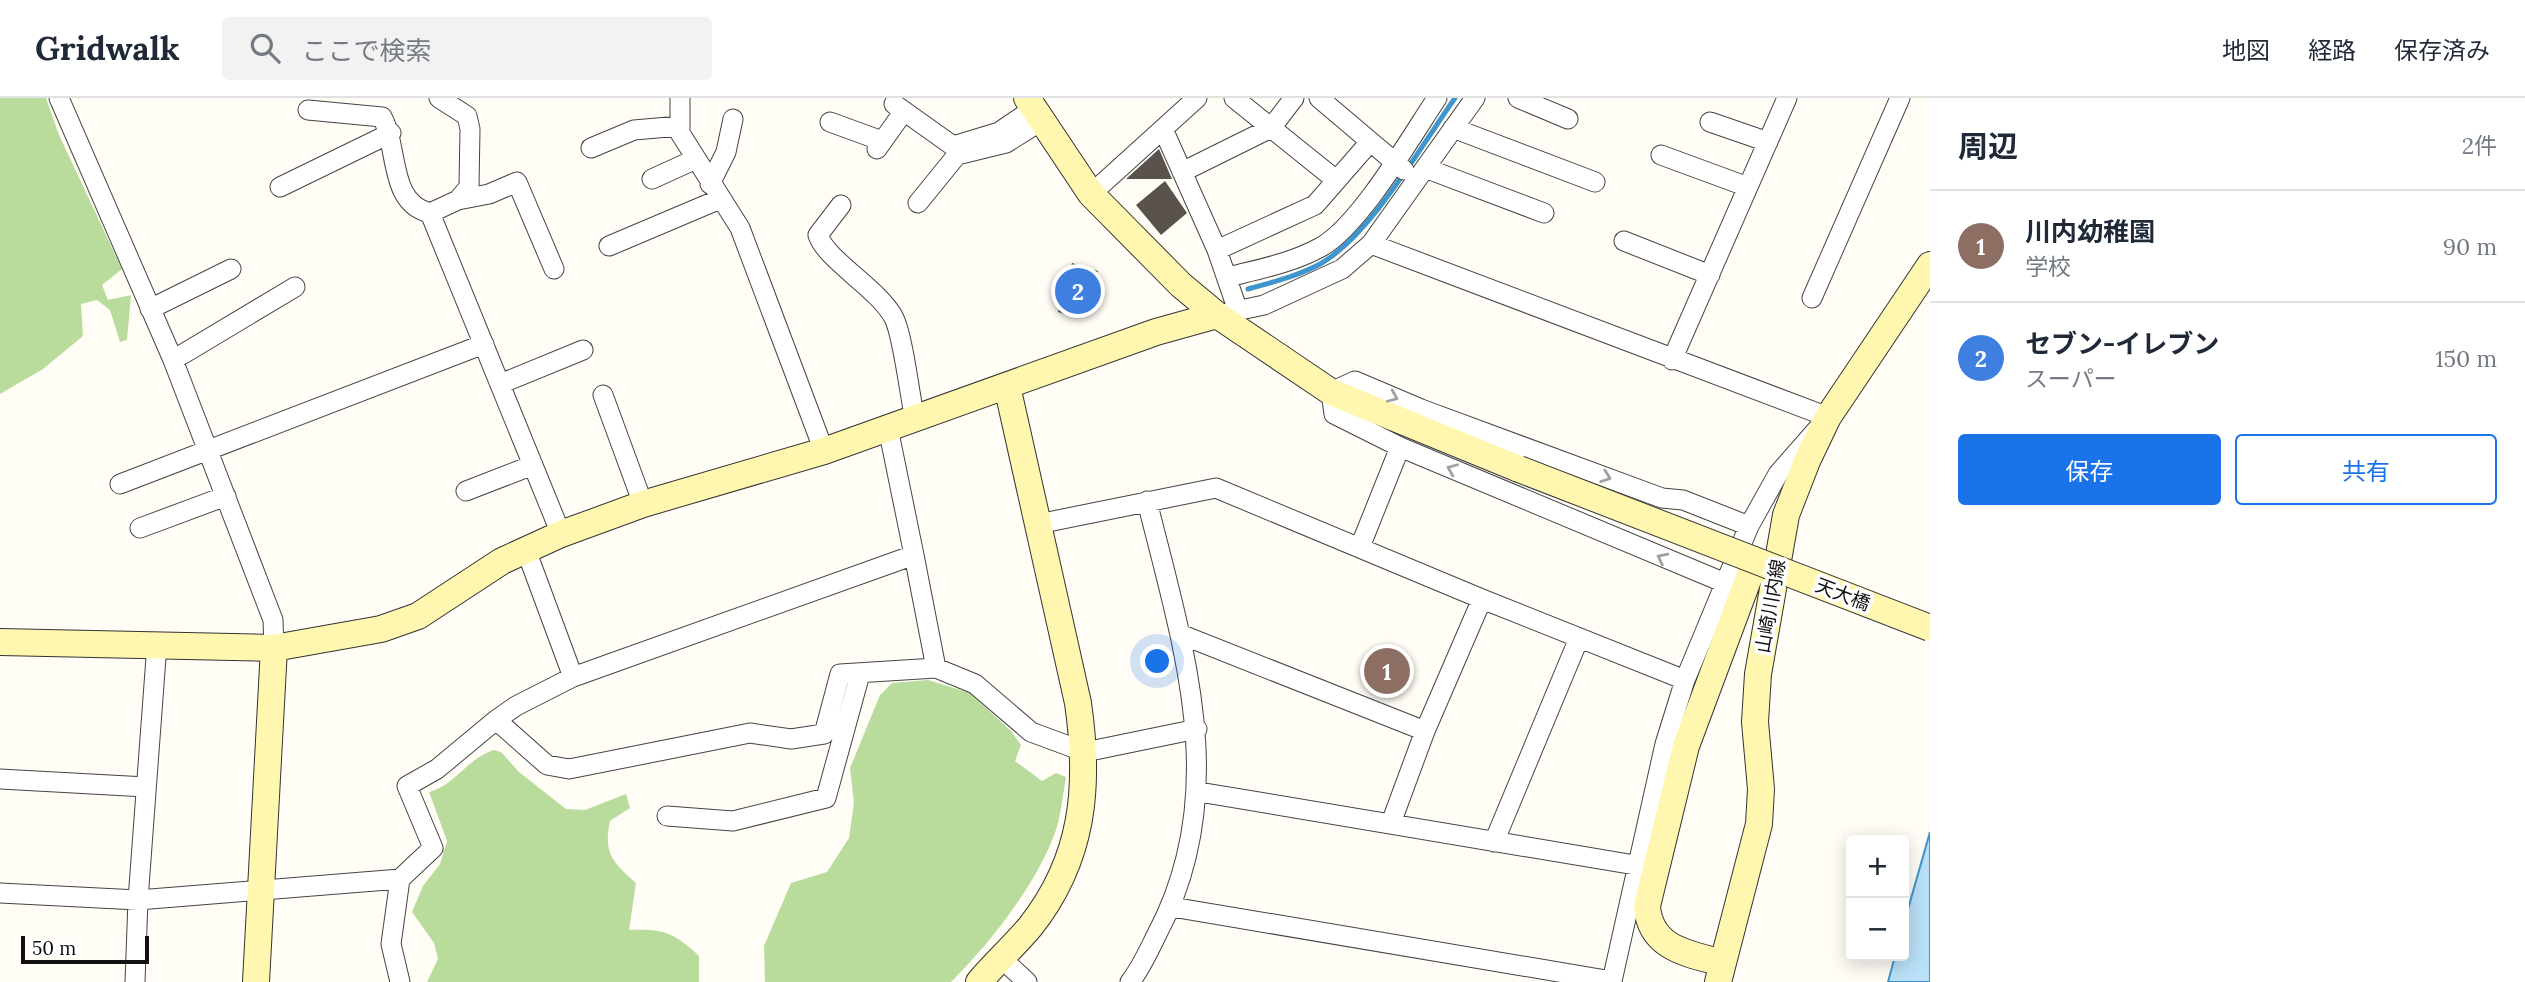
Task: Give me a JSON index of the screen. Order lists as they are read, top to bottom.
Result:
{
  "streets": {
    "street": ["天大橋", "山崎川内線"]
  },
  "scale_bar": "50 m",
  "page": {
    "header": "Gridwalk",
    "search": "ここで検索",
    "nav": ["地図", "経路", "保存済み"],
    "heading": ["周辺", "2件"],
    "list": [
      {
        "mark": "1",
        "name": "川内幼稚園",
        "note": "学校",
        "value": "90 m"
      },
      {
        "mark": "2",
        "name": "セブン-イレブン",
        "note": "スーパー",
        "value": "150 m"
      }
    ],
    "pins": ["2", "1"],
    "buttons": ["保存", "共有"],
    "map_buttons": ["+", "−"],
    "scale": "50 m"
  }
}
